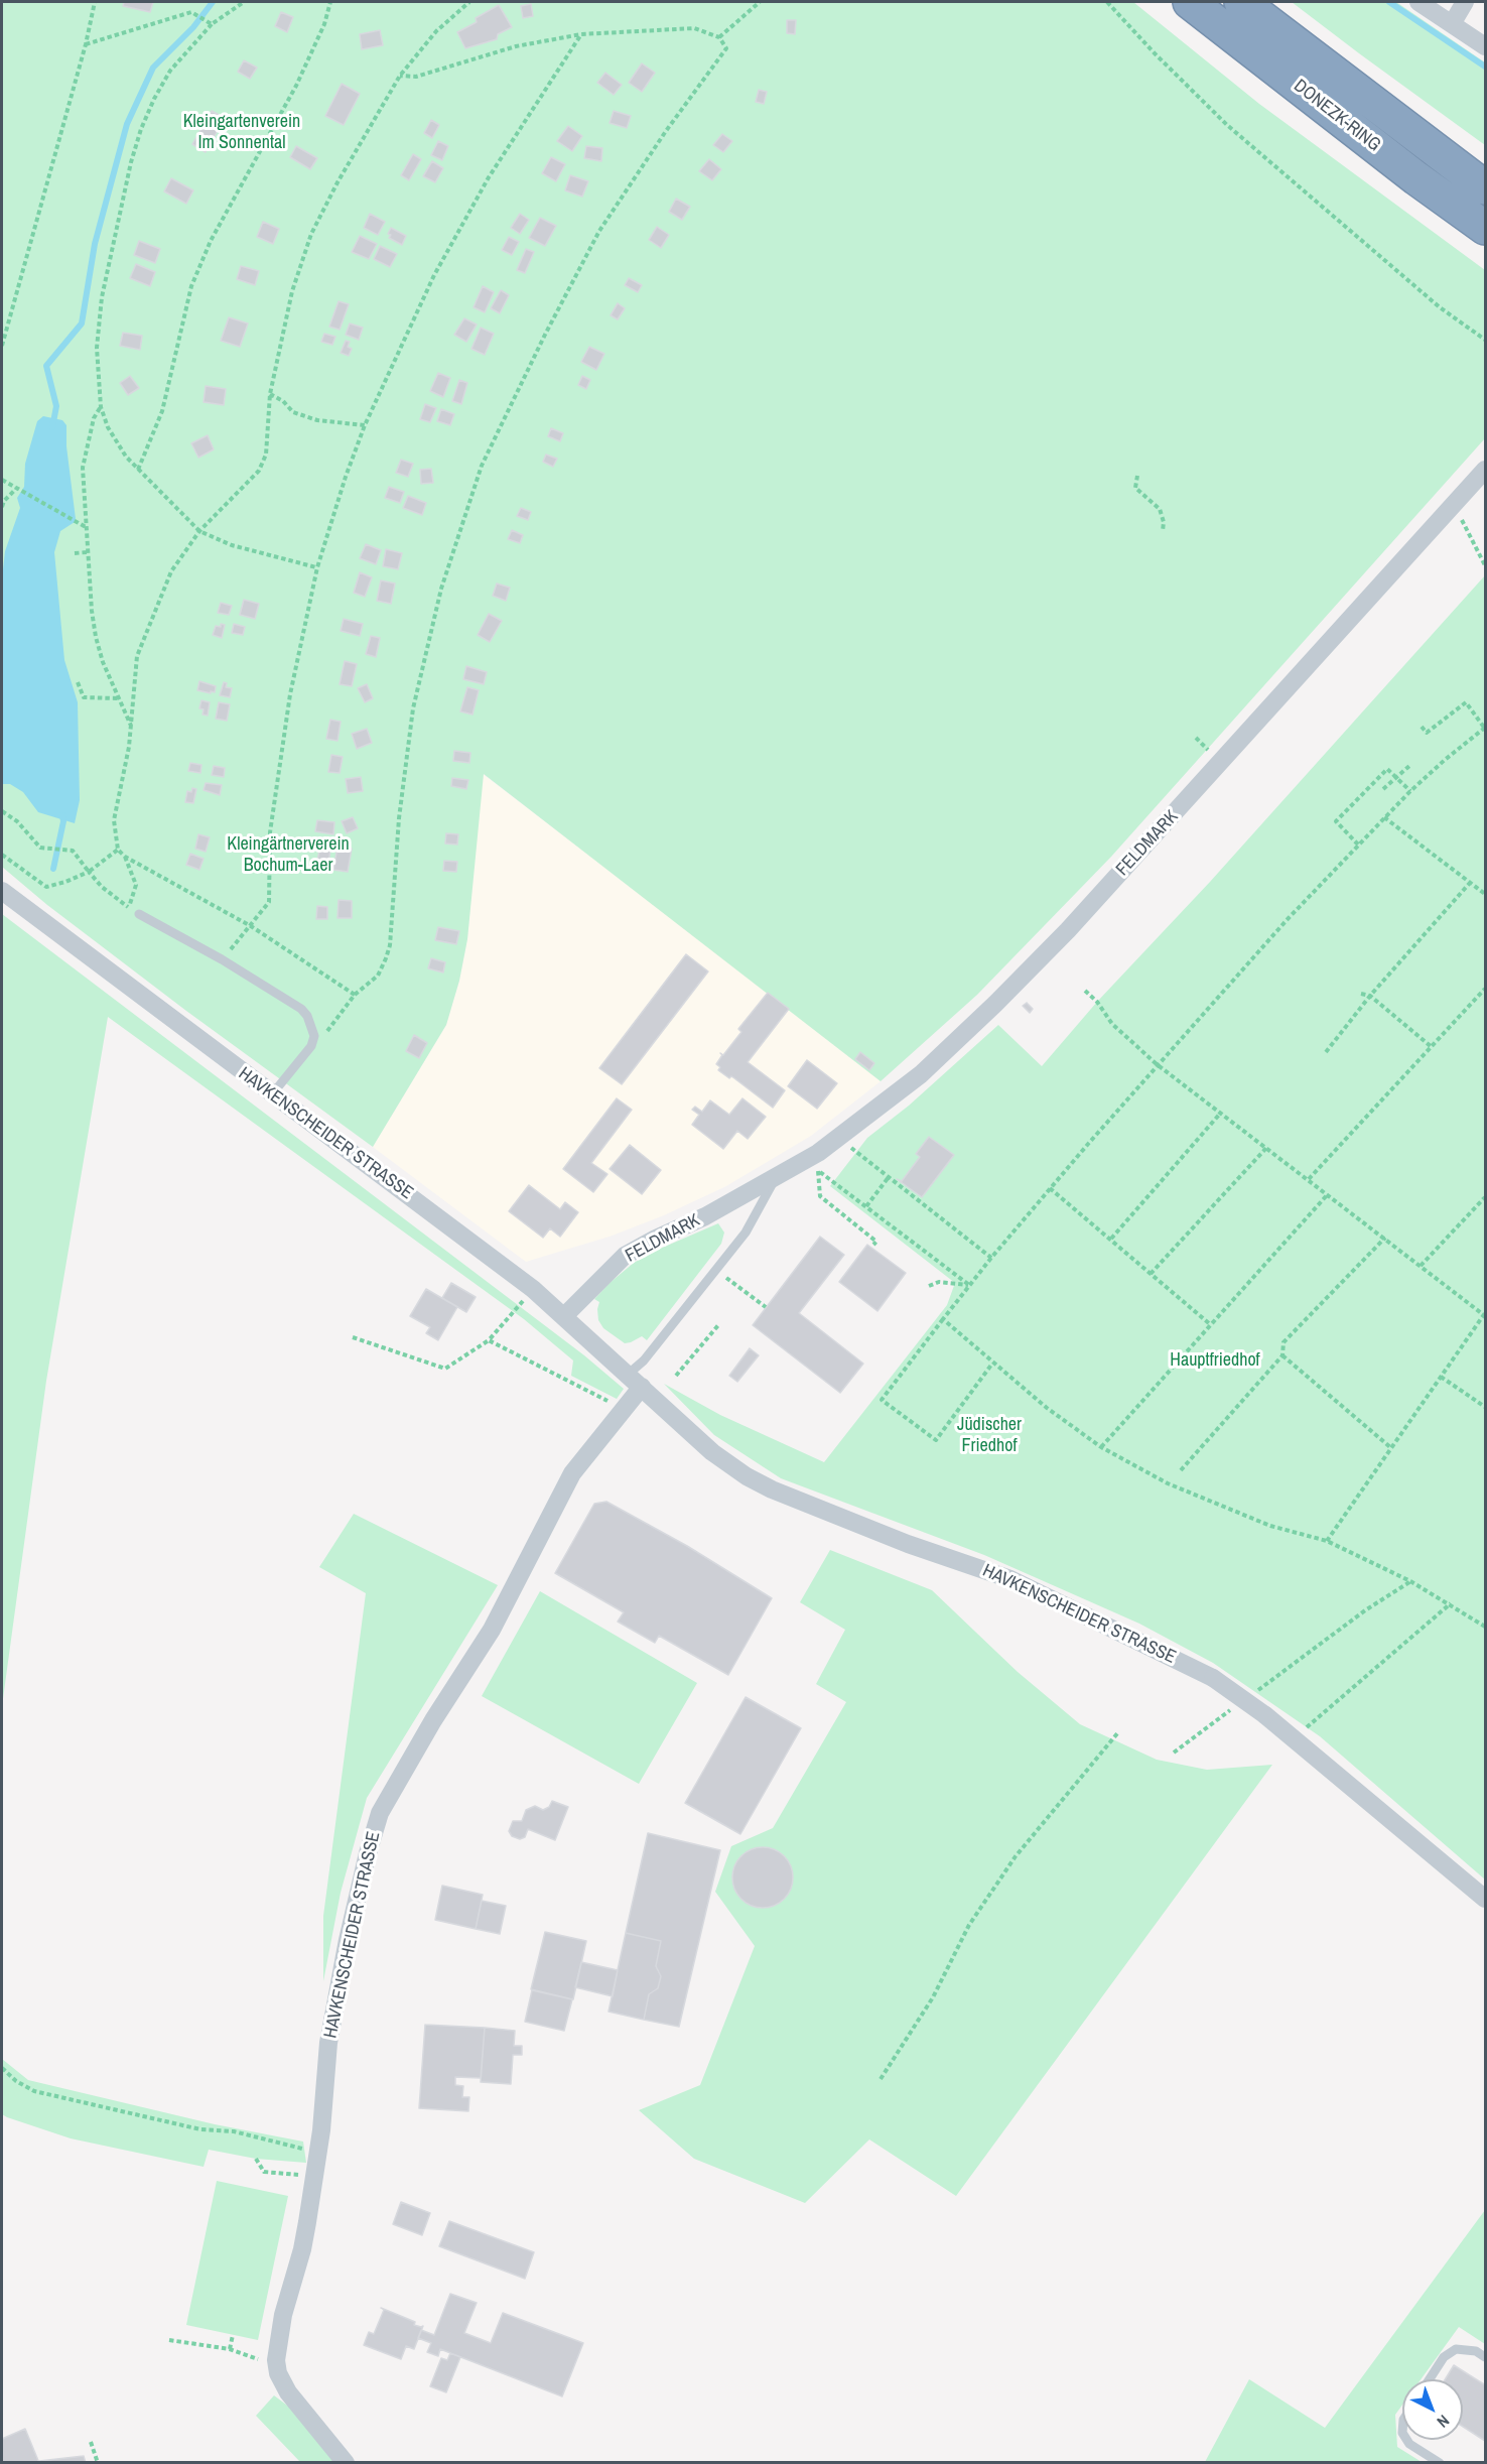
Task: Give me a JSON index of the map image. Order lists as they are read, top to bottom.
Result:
{
  "streets": {
    "highway": ["DONEZK-RING"],
    "street": ["FELDMARK", "HAVKENSCHEIDER STRASSE"]
  },
  "crossings": [
    ["FELDMARK", "HAVKENSCHEIDER STRASSE"]
  ],
  "parks": [
    "Kleingartenverein Im Sonnental",
    "Kleingärtnerverein Bochum-Laer",
    "Hauptfriedhof",
    "Jüdischer Friedhof"
  ],
  "north": "bottom right"
}
